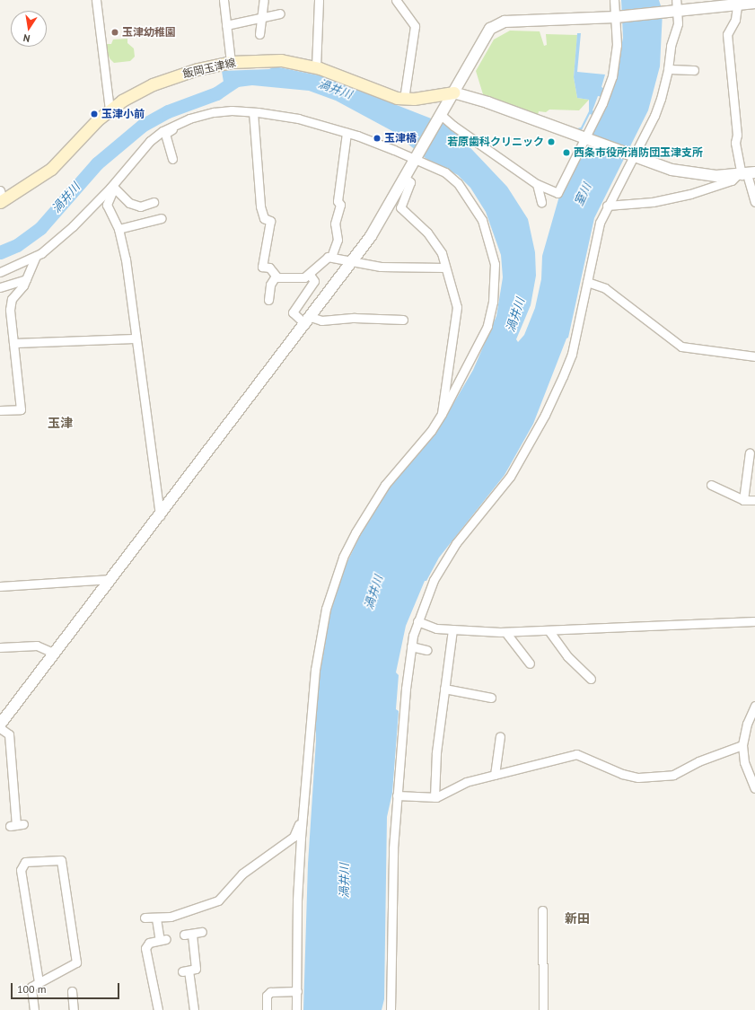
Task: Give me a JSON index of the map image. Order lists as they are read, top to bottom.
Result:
{
  "streets": {
    "main road": ["飯岡玉津線"]
  },
  "districts": ["玉津", "新田"],
  "water": ["渦井川", "室川"],
  "places": [
    "玉津幼稚園",
    "玉津小前",
    "玉津橋",
    "若原歯科クリニック",
    "西条市役所消防団玉津支所"
  ],
  "scale_bar": "100 m",
  "north": "bottom"
}
